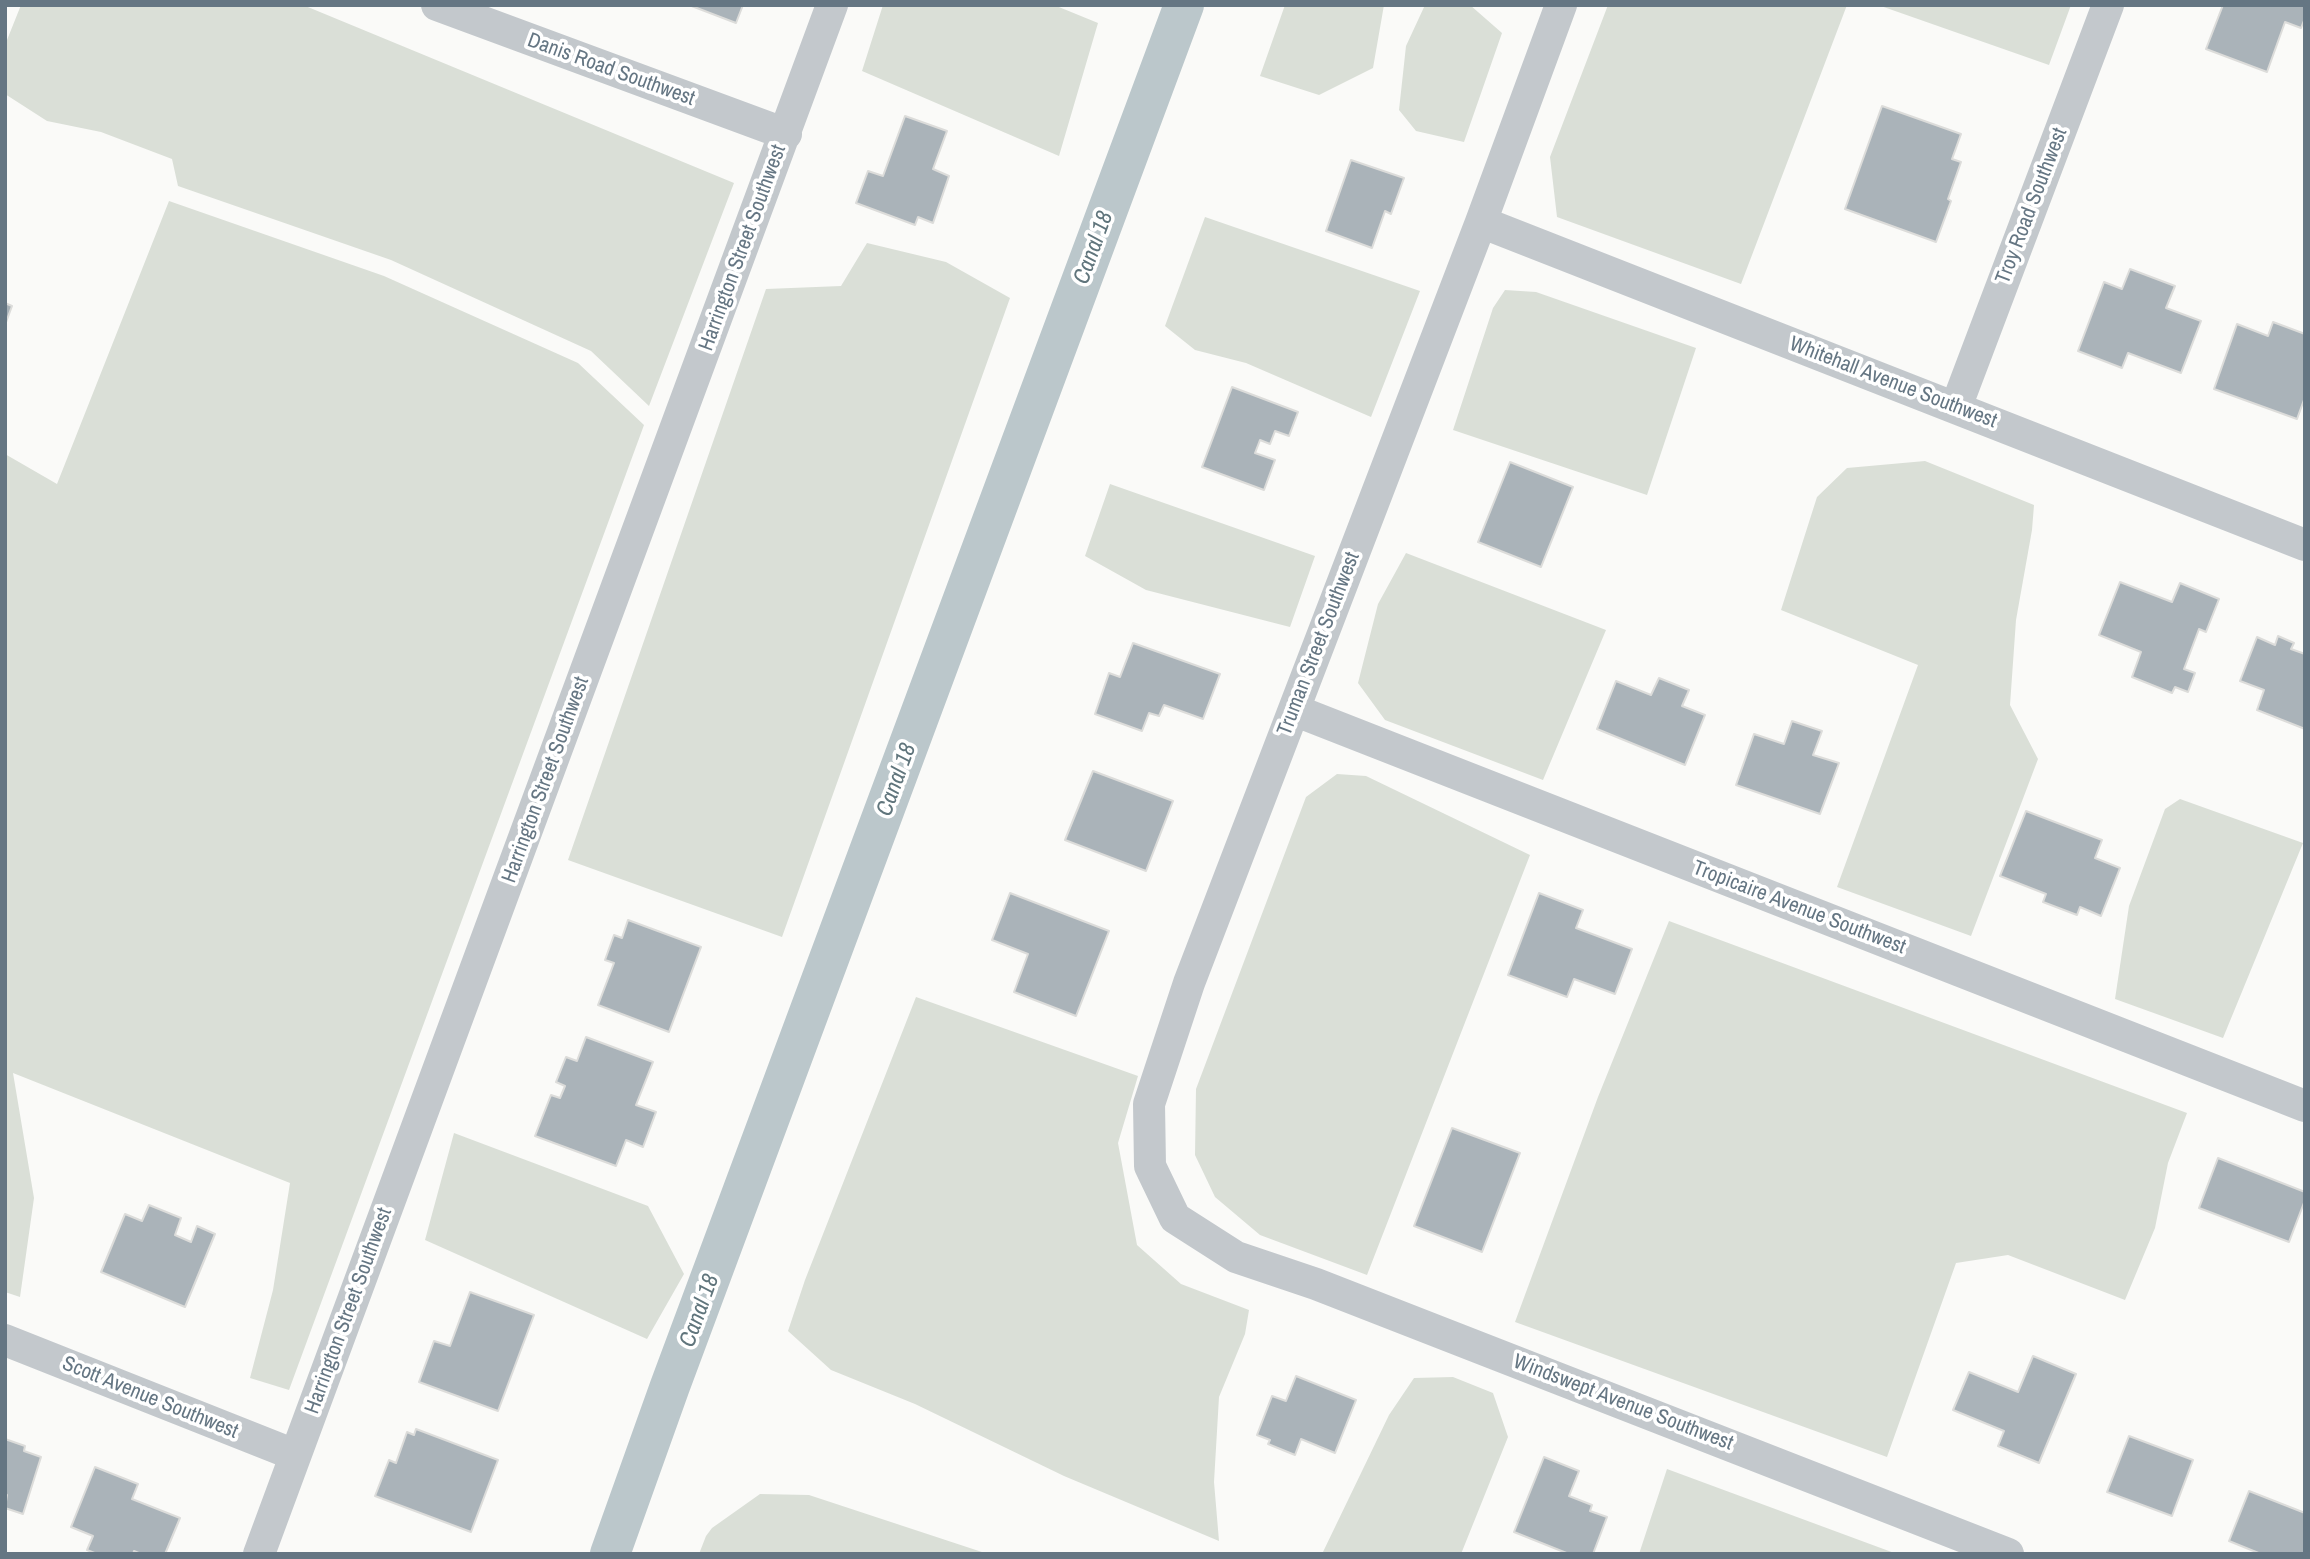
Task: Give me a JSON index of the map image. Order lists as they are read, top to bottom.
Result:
{
  "streets": {
    "street": [
      "Danis Road Southwest",
      "Troy Road Southwest",
      "Harrington Street Southwest",
      "Whitehall Avenue Southwest",
      "Truman Street Southwest",
      "Tropicaire Avenue Southwest",
      "Scott Avenue Southwest",
      "Windswept Avenue Southwest"
    ]
  },
  "crossings": [
    ["Danis Road Southwest", "Harrington Street Southwest"],
    ["Troy Road Southwest", "Whitehall Avenue Southwest"],
    ["Harrington Street Southwest", "Scott Avenue Southwest"],
    ["Whitehall Avenue Southwest", "Truman Street Southwest"],
    ["Truman Street Southwest", "Tropicaire Avenue Southwest"],
    ["Truman Street Southwest", "Windswept Avenue Southwest"]
  ],
  "water": ["Canal 18"]
}
